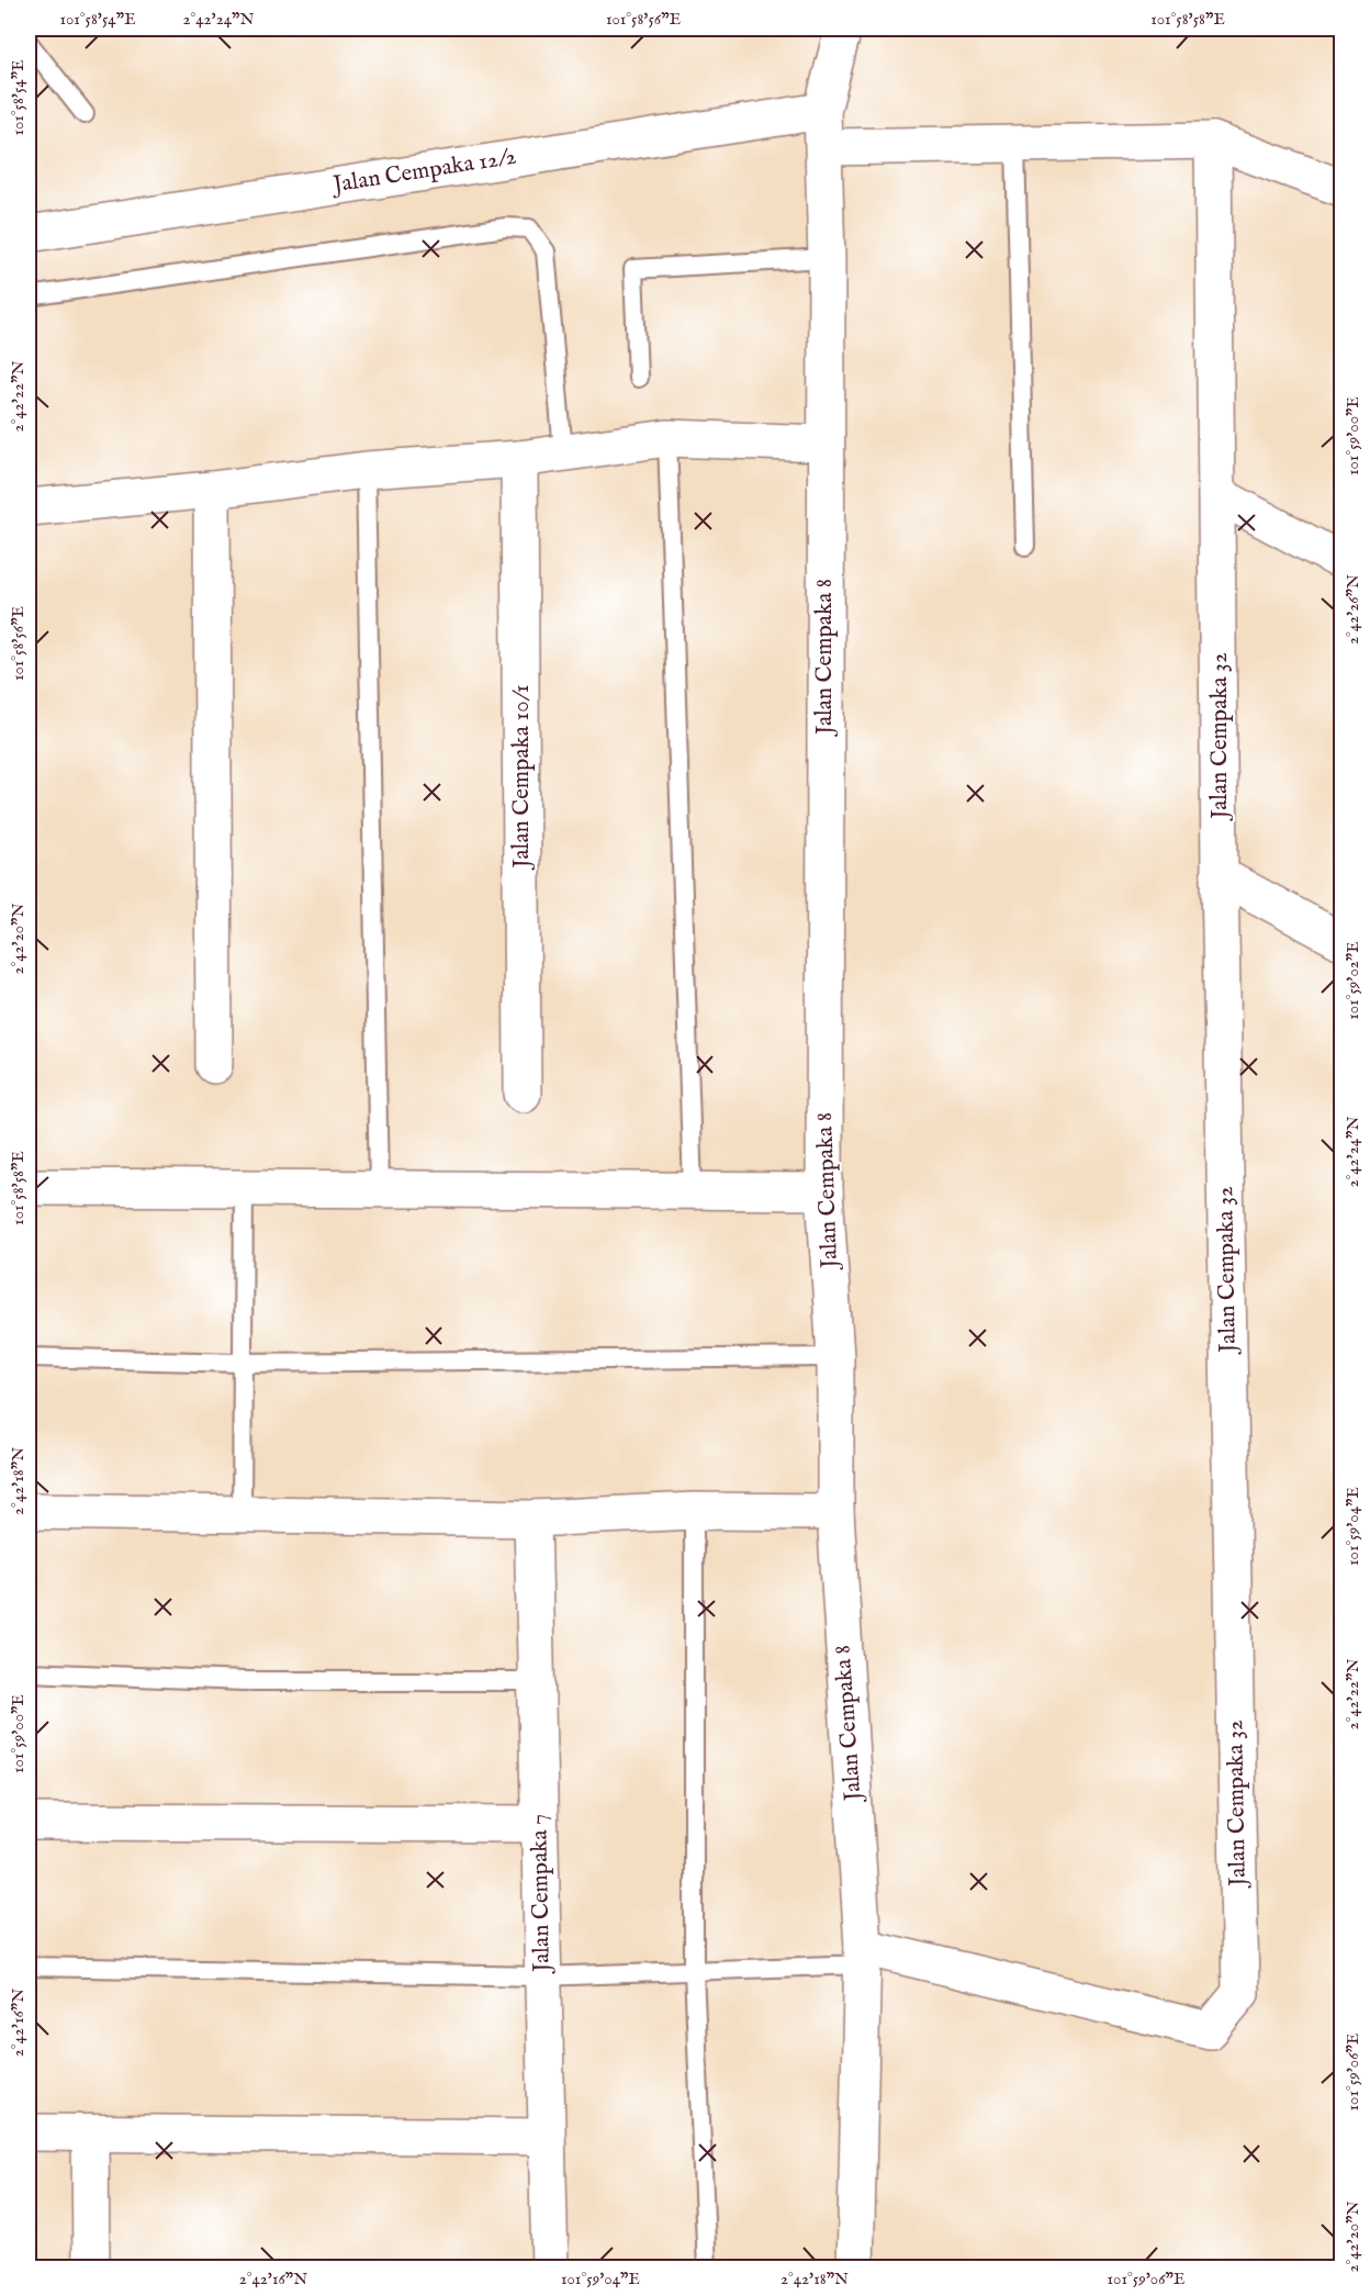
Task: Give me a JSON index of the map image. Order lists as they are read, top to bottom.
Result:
{
  "streets": {
    "street": [
      "Jalan Cempaka 12/2",
      "Jalan Cempaka 8",
      "Jalan Cempaka 32",
      "Jalan Cempaka 10/1",
      "Jalan Cempaka 7"
    ]
  },
  "crossings": [
    ["Jalan Cempaka 12/2", "Jalan Cempaka 8"],
    ["Jalan Cempaka 8", "Jalan Cempaka 32"]
  ],
  "coordinates": [
    "101°58'54\"E",
    "2°42'24\"N",
    "101°58'56\"E",
    "101°58'58\"E",
    "2°42'22\"N",
    "101°59'00\"E",
    "2°42'26\"N",
    "2°42'20\"N",
    "101°59'02\"E",
    "2°42'18\"N",
    "101°59'04\"E",
    "2°42'16\"N",
    "101°59'06\"E"
  ]
}
